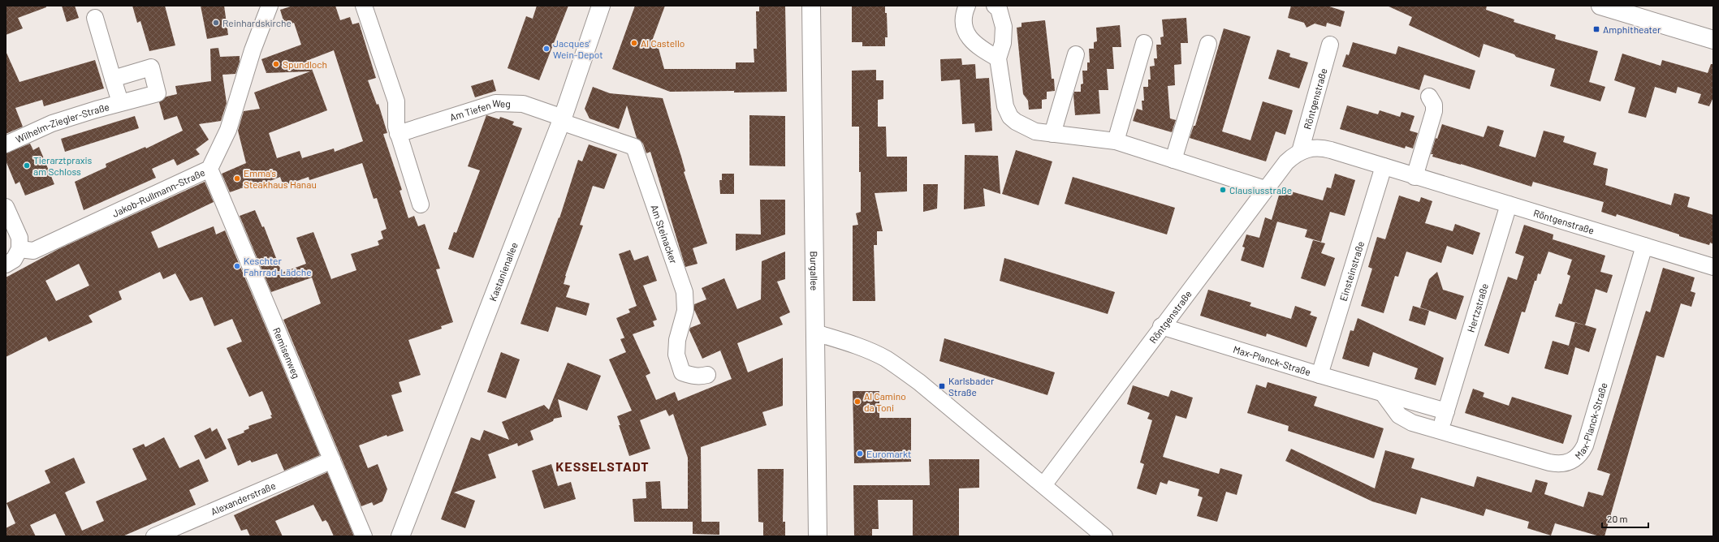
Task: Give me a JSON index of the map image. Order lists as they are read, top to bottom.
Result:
{
  "streets": {
    "street": [
      "Röntgenstraße",
      "Am Tiefen Weg",
      "Wilhelm-Ziegler-Straße",
      "Jakob-Rullmann-Straße",
      "Am Steinacker",
      "Burgallee",
      "Einsteinstraße",
      "Kastanienallee",
      "Hertzstraße",
      "Remisenweg",
      "Max-Planck-Straße",
      "Alexanderstraße"
    ]
  },
  "crossings": [
    ["Röntgenstraße", "Einsteinstraße"],
    ["Röntgenstraße", "Hertzstraße"],
    ["Röntgenstraße", "Max-Planck-Straße"],
    ["Am Tiefen Weg", "Am Steinacker"],
    ["Am Tiefen Weg", "Kastanienallee"],
    ["Jakob-Rullmann-Straße", "Remisenweg"],
    ["Am Steinacker", "Kastanienallee"],
    ["Einsteinstraße", "Max-Planck-Straße"],
    ["Hertzstraße", "Max-Planck-Straße"],
    ["Remisenweg", "Alexanderstraße"]
  ],
  "districts": ["KESSELSTADT"],
  "places": {
    "other": [
      "Reinhardskirche",
      "Al Castello",
      "Jacques’ Wein-Depot",
      "Spundloch",
      "Tierarztpraxis am Schloss",
      "Emma's Steakhaus Hanau",
      "Clausiusstraße",
      "Keschter Fahrrad-Lädche",
      "Al Camino da Toni",
      "Euromarkt"
    ],
    "transit": ["Amphitheater", "Karlsbader Straße"]
  },
  "scale_bar": "20 m"
}
